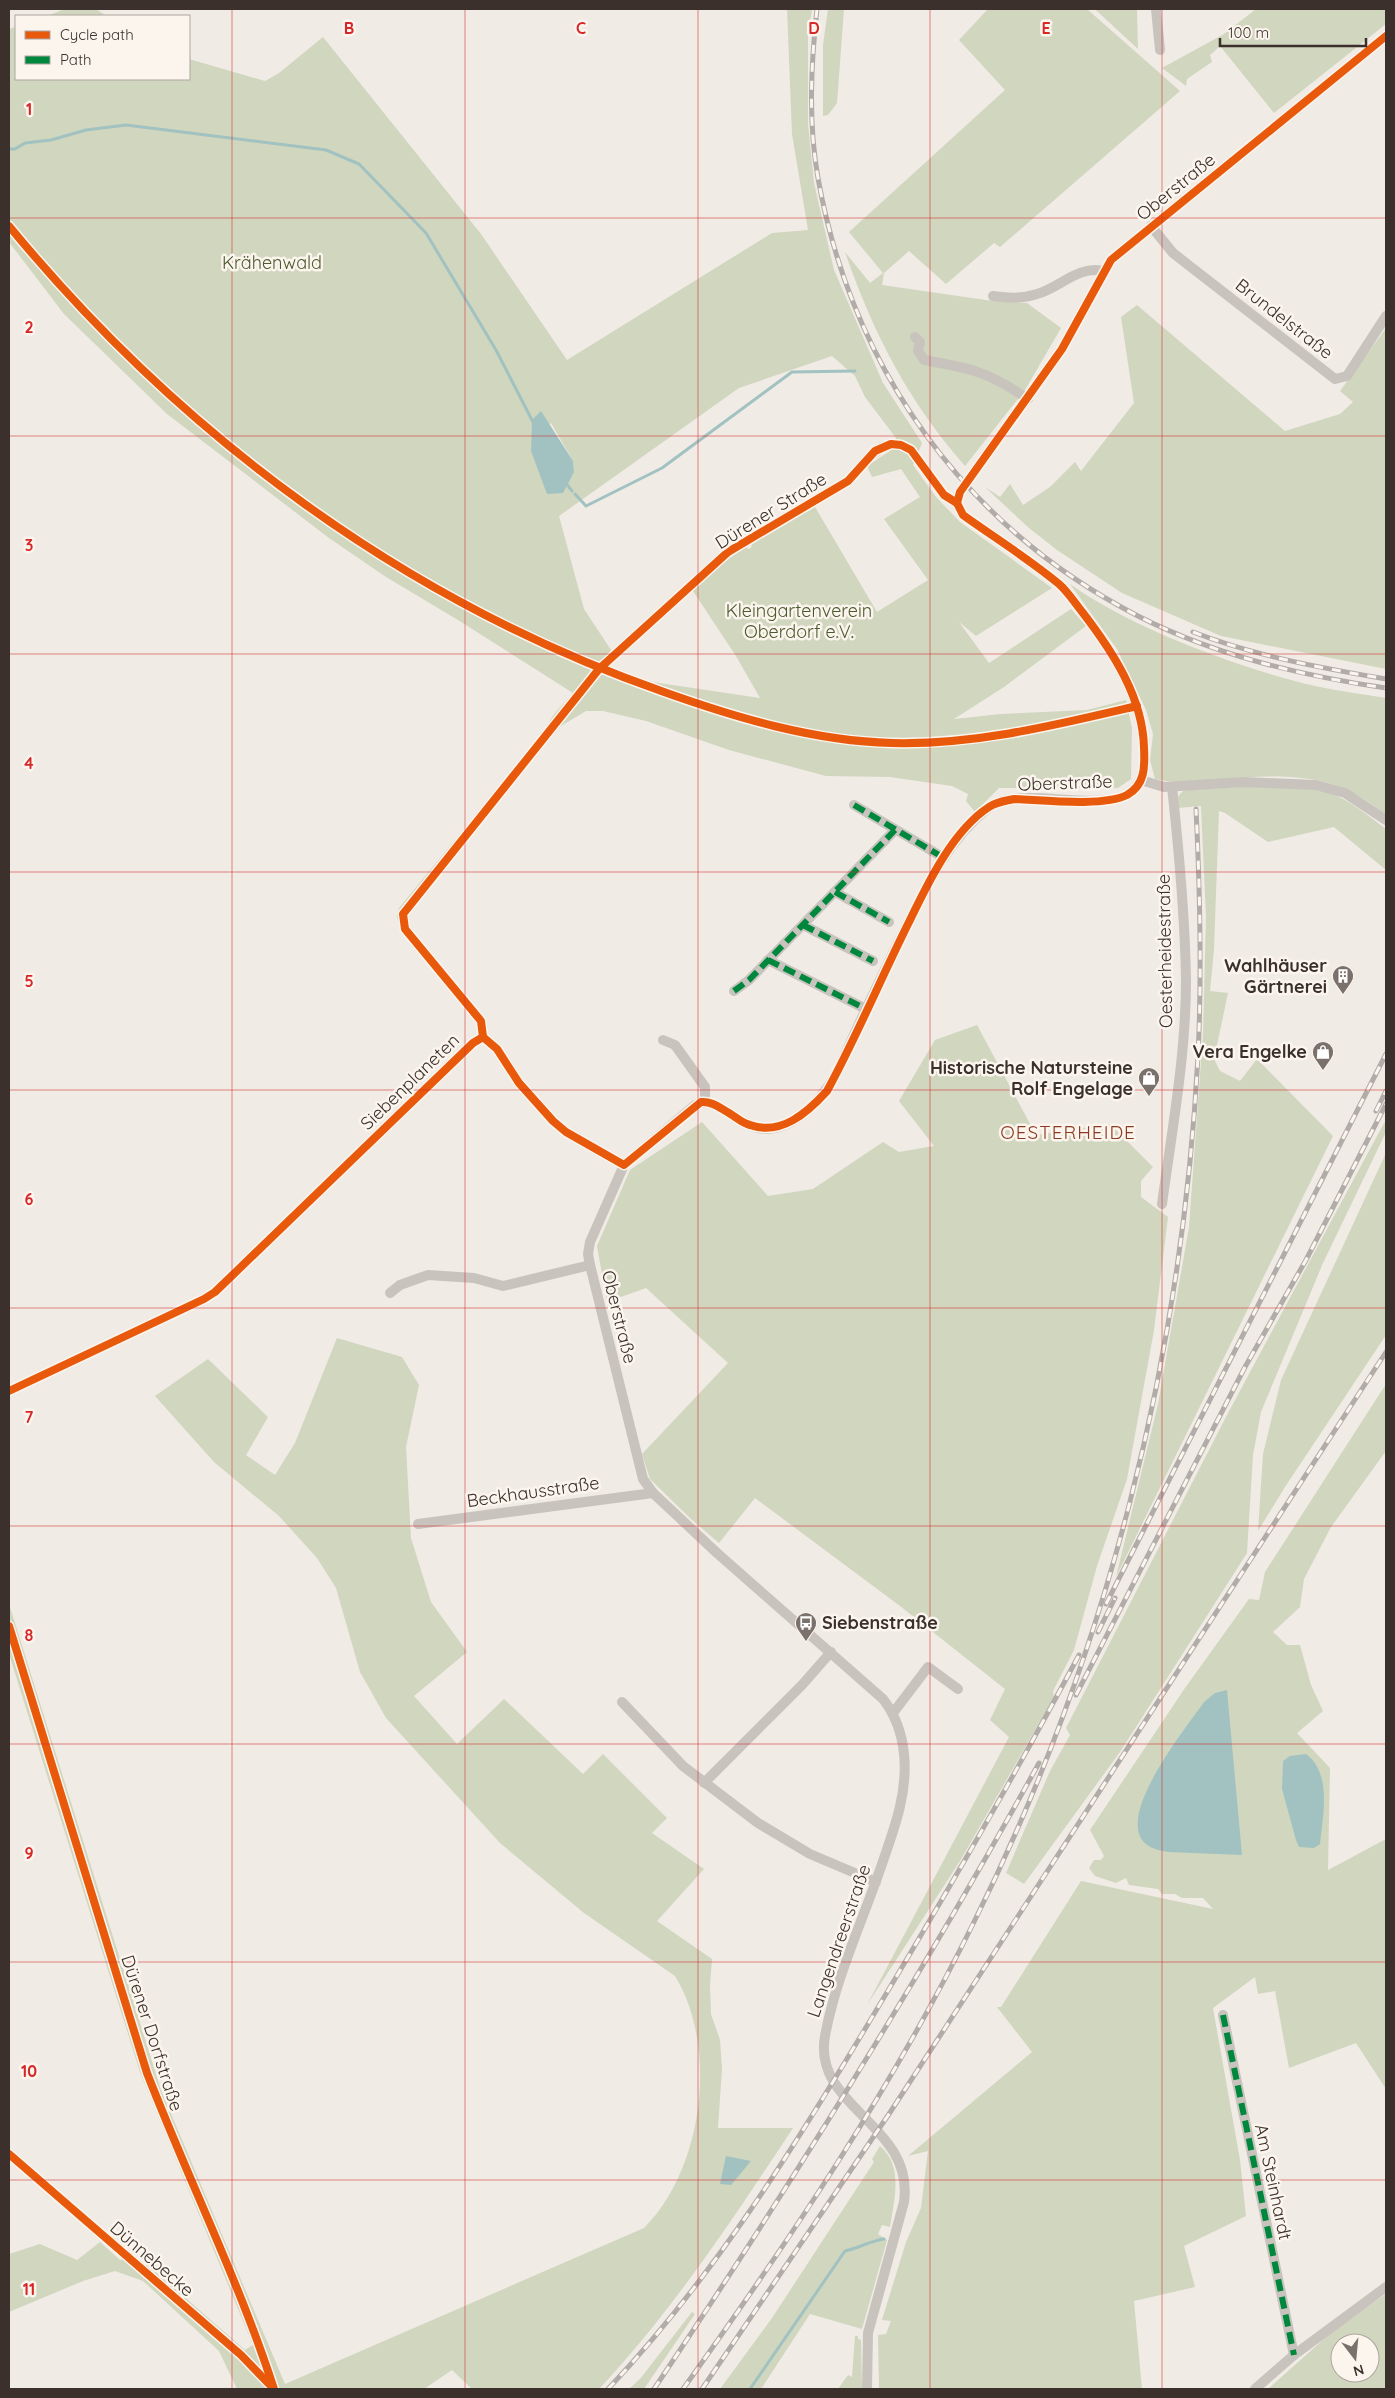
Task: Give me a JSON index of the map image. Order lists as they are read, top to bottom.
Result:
{
  "streets": {
    "street": [
      "Oberstraße",
      "Brundelstraße",
      "Dürener Straße",
      "Oesterheidestraße",
      "Siebenplaneten",
      "Beckhausstraße",
      "Langendreerstraße",
      "Dürener Dorfstraße",
      "Am Steinhardt",
      "Dünnebecke"
    ]
  },
  "crossings": [
    ["Oberstraße", "Brundelstraße"],
    ["Oberstraße", "Dürener Straße"],
    ["Oberstraße", "Siebenplaneten"],
    ["Oberstraße", "Beckhausstraße"],
    ["Oberstraße", "Langendreerstraße"],
    ["Dürener Dorfstraße", "Dünnebecke"]
  ],
  "districts": ["OESTERHEIDE"],
  "parks": ["Krähenwald", "Kleingartenverein Oberdorf e.V."],
  "places": {
    "building": ["Wahlhäuser Gärtnerei"],
    "shop": ["Vera Engelke", "Historische Natursteine Rolf Engelage"],
    "bus stop": ["Siebenstraße"]
  },
  "legend": ["Cycle path", "Path"],
  "scale_bar": "100 m",
  "north": "bottom",
  "grid": {
    "columns": [
      "B",
      "C",
      "D",
      "E"
    ],
    "rows": [
      "1",
      "2",
      "3",
      "4",
      "5",
      "6",
      "7",
      "8",
      "9",
      "10",
      "11"
    ]
  }
}
